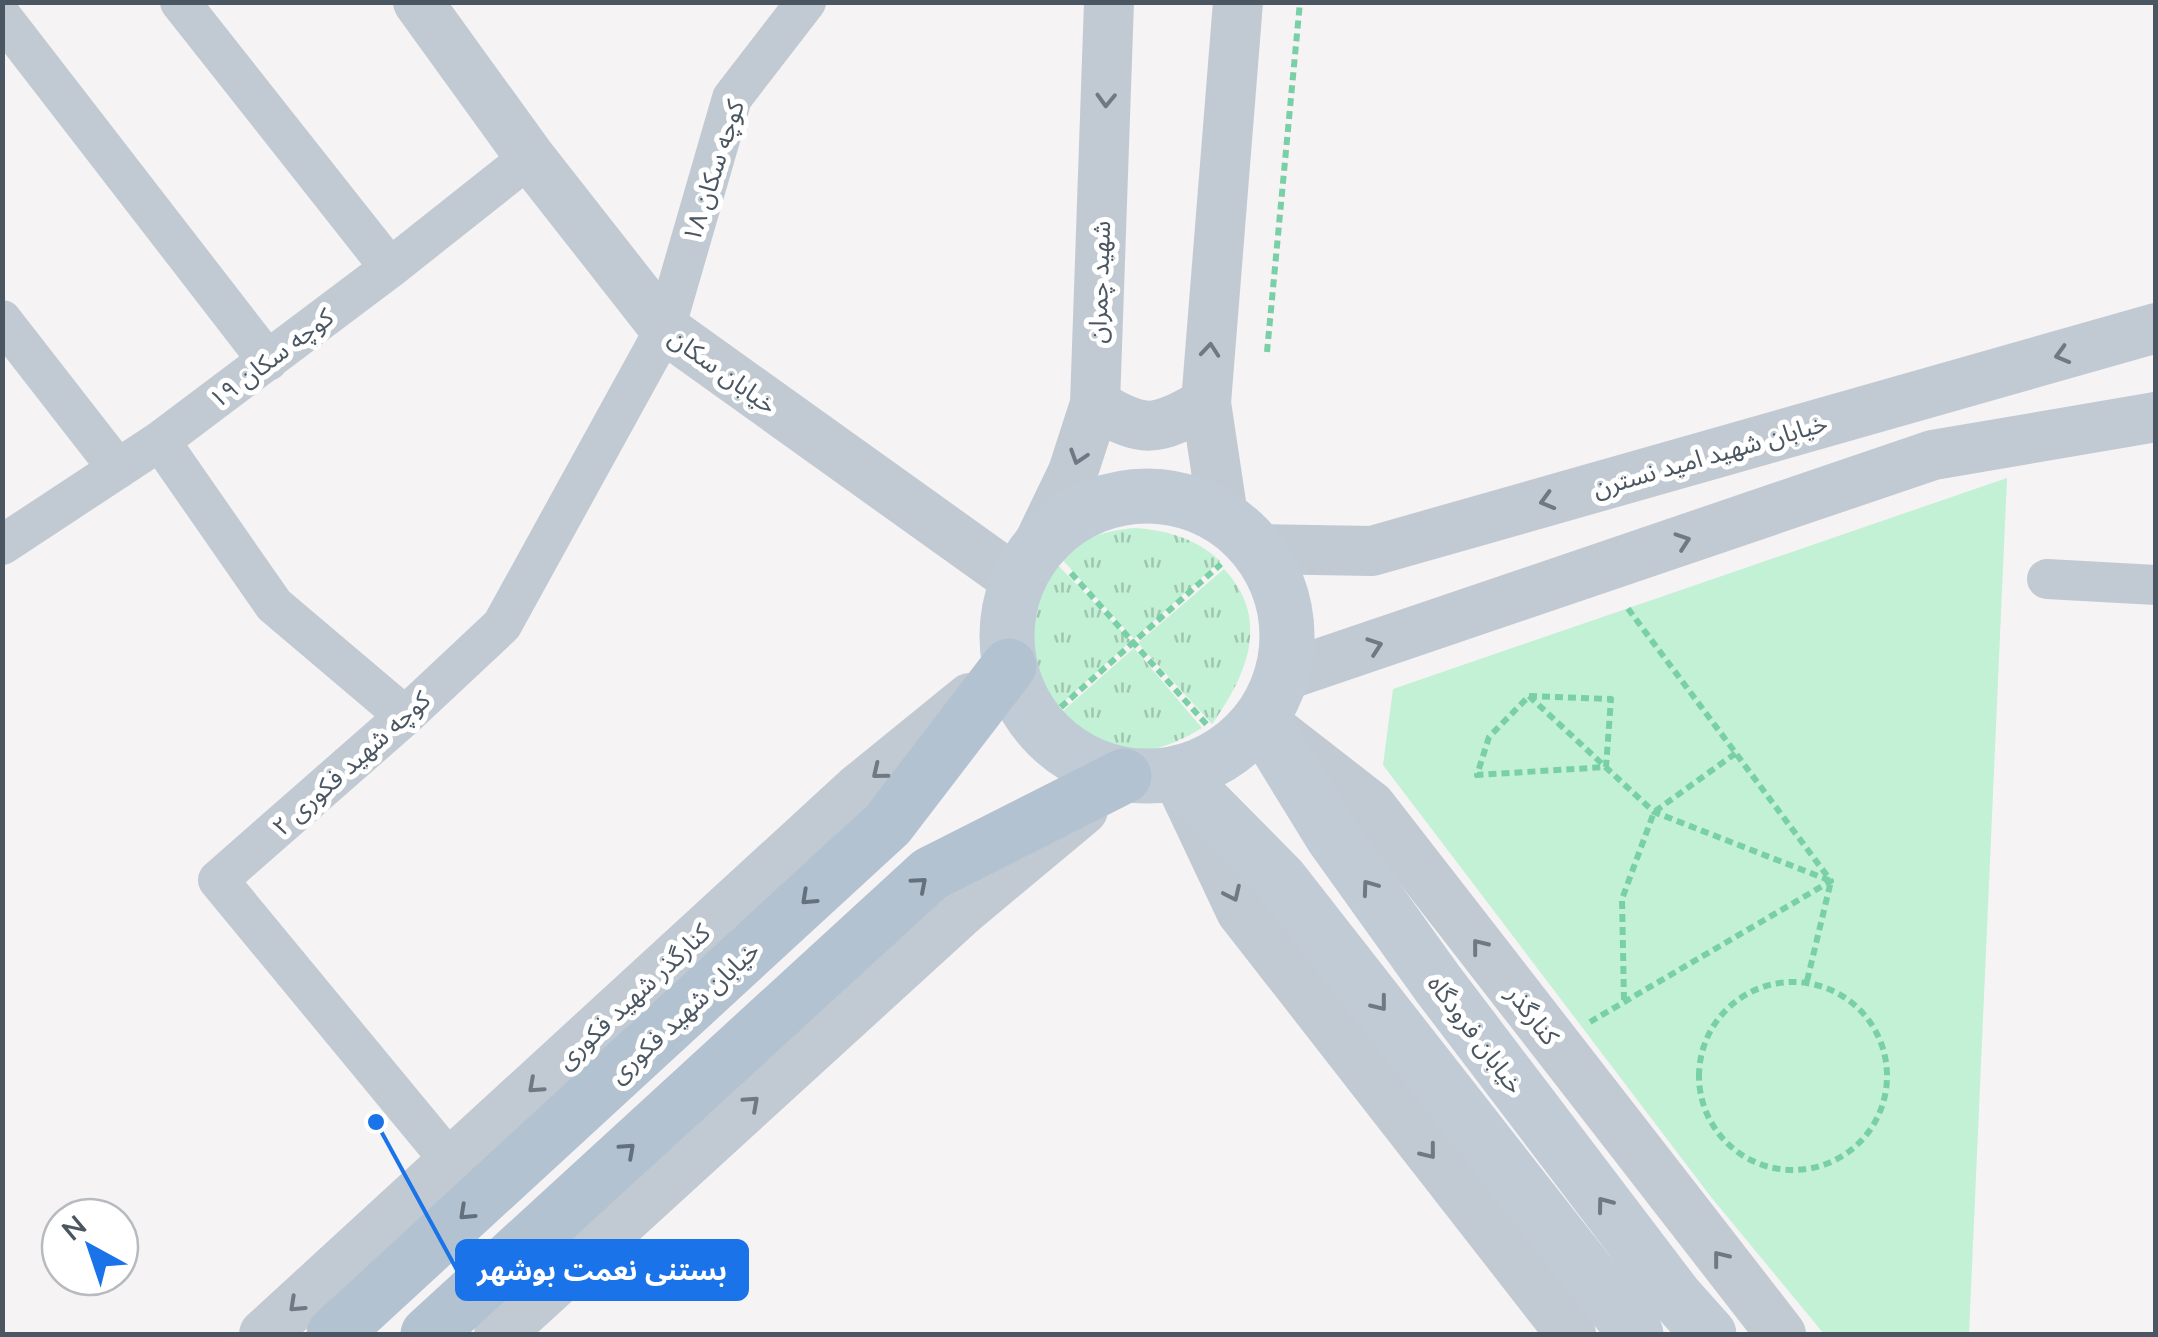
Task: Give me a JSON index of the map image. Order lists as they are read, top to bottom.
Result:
{
  "streets": {
    "main road": ["خیابان شهید فکوری", "خیابان فرودگاه"],
    "street": [
      "کوچه سکان ۱۸",
      "شهید چمران",
      "کوچه سکان ۱۹",
      "خیابان سکان",
      "خیابان شهید امید نسترن",
      "کوچه شهید فکوری ۲",
      "کنارگذر شهید فکوری",
      "کنارگذر"
    ]
  },
  "crossings": [
    ["کوچه سکان ۱۸", "خیابان سکان"],
    ["کوچه سکان ۱۸", "کوچه شهید فکوری ۲"],
    ["شهید چمران", "خیابان سکان"],
    ["کوچه سکان ۱۹", "خیابان سکان"],
    ["خیابان سکان", "کوچه شهید فکوری ۲"],
    ["کوچه شهید فکوری ۲", "کنارگذر شهید فکوری"],
    ["کنارگذر شهید فکوری", "خیابان شهید فکوری"],
    ["کنارگذر", "خیابان فرودگاه"]
  ],
  "places": ["بستنی نعمت بوشهر"],
  "north": "top left"
}
